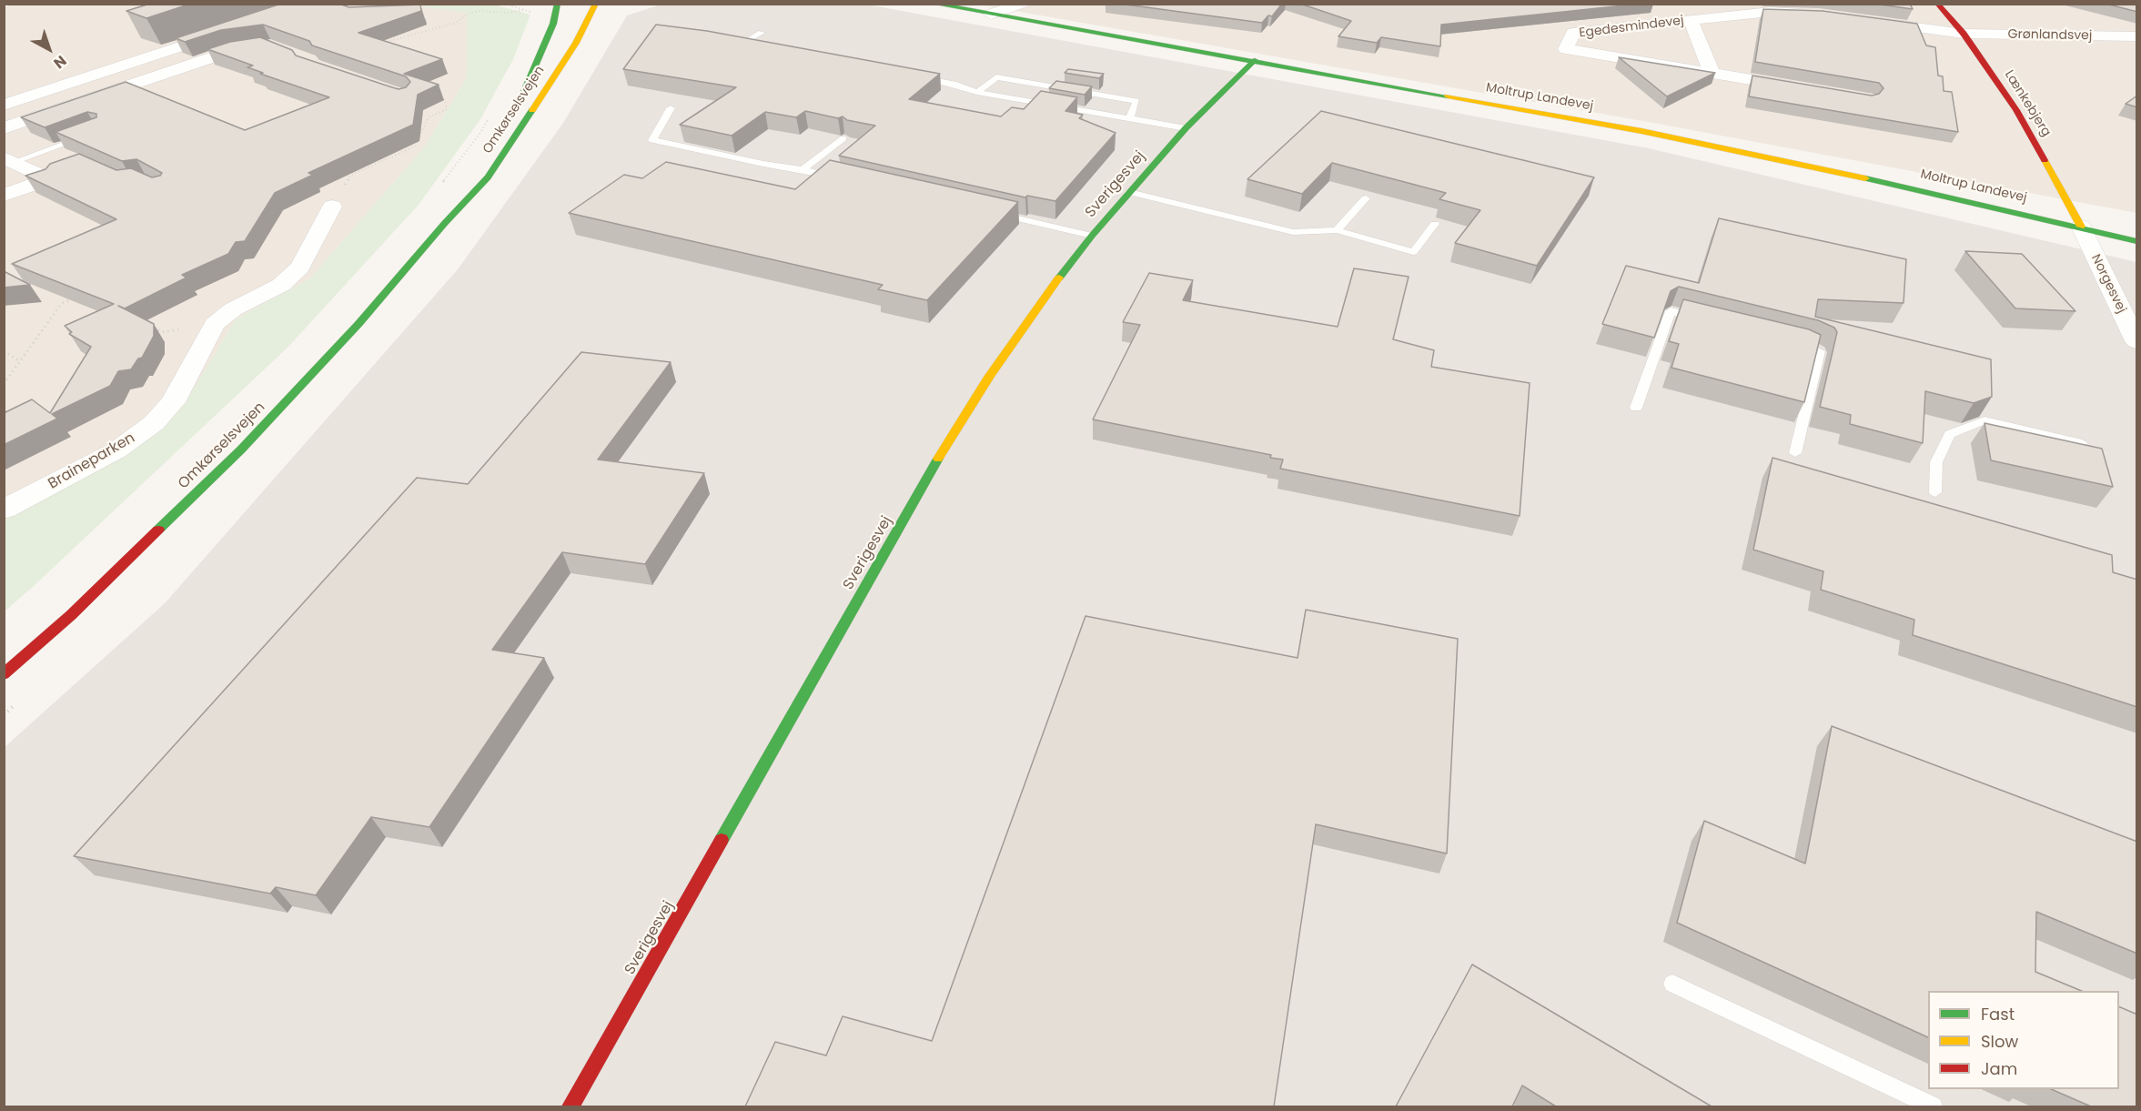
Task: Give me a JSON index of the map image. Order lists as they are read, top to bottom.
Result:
{
  "streets": {
    "street": [
      "Egedesmindevej",
      "Grønlandsvej",
      "Moltrup Landevej",
      "Lænkebjerg",
      "Omkørselsvejen",
      "Sverigesvej",
      "Norgesvej",
      "Braineparken"
    ]
  },
  "crossings": [
    ["Grønlandsvej", "Lænkebjerg"],
    ["Moltrup Landevej", "Lænkebjerg"],
    ["Moltrup Landevej", "Sverigesvej"],
    ["Moltrup Landevej", "Norgesvej"],
    ["Lænkebjerg", "Norgesvej"]
  ],
  "legend": ["Fast", "Slow", "Jam"],
  "north": "bottom right"
}
